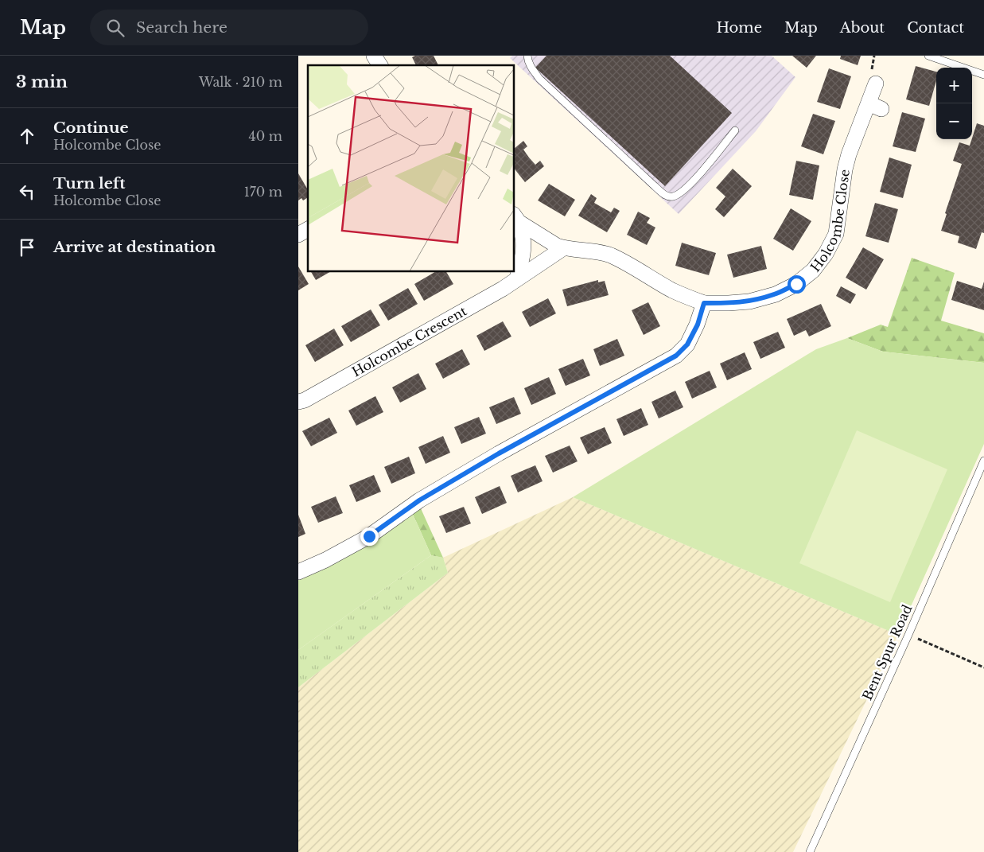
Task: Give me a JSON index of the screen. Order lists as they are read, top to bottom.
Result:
{
  "streets": {
    "street": ["Holcombe Close", "Holcombe Crescent"],
    "lane": ["Bent Spur Road"]
  },
  "crossings": [
    ["Holcombe Close", "Holcombe Crescent"]
  ],
  "page": {
    "header": "Map",
    "search": "Search here",
    "nav": [
      "Home",
      "Map",
      "About",
      "Contact"
    ],
    "heading": ["3 min", "Walk · 210 m"],
    "map_buttons": ["+", "−"],
    "list": [
      ["Continue", "Holcombe Close", "40 m"],
      ["Turn left", "Holcombe Close", "170 m"],
      "Arrive at destination"
    ]
  }
}
